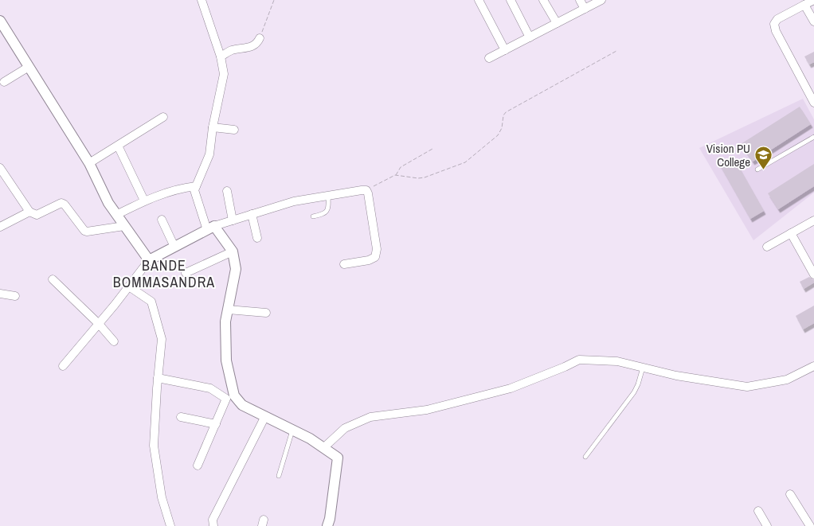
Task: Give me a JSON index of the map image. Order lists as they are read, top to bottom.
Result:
{
  "districts": ["BANDE BOMMASANDRA"],
  "places": {
    "school or university": ["Vision PU College"]
  }
}
